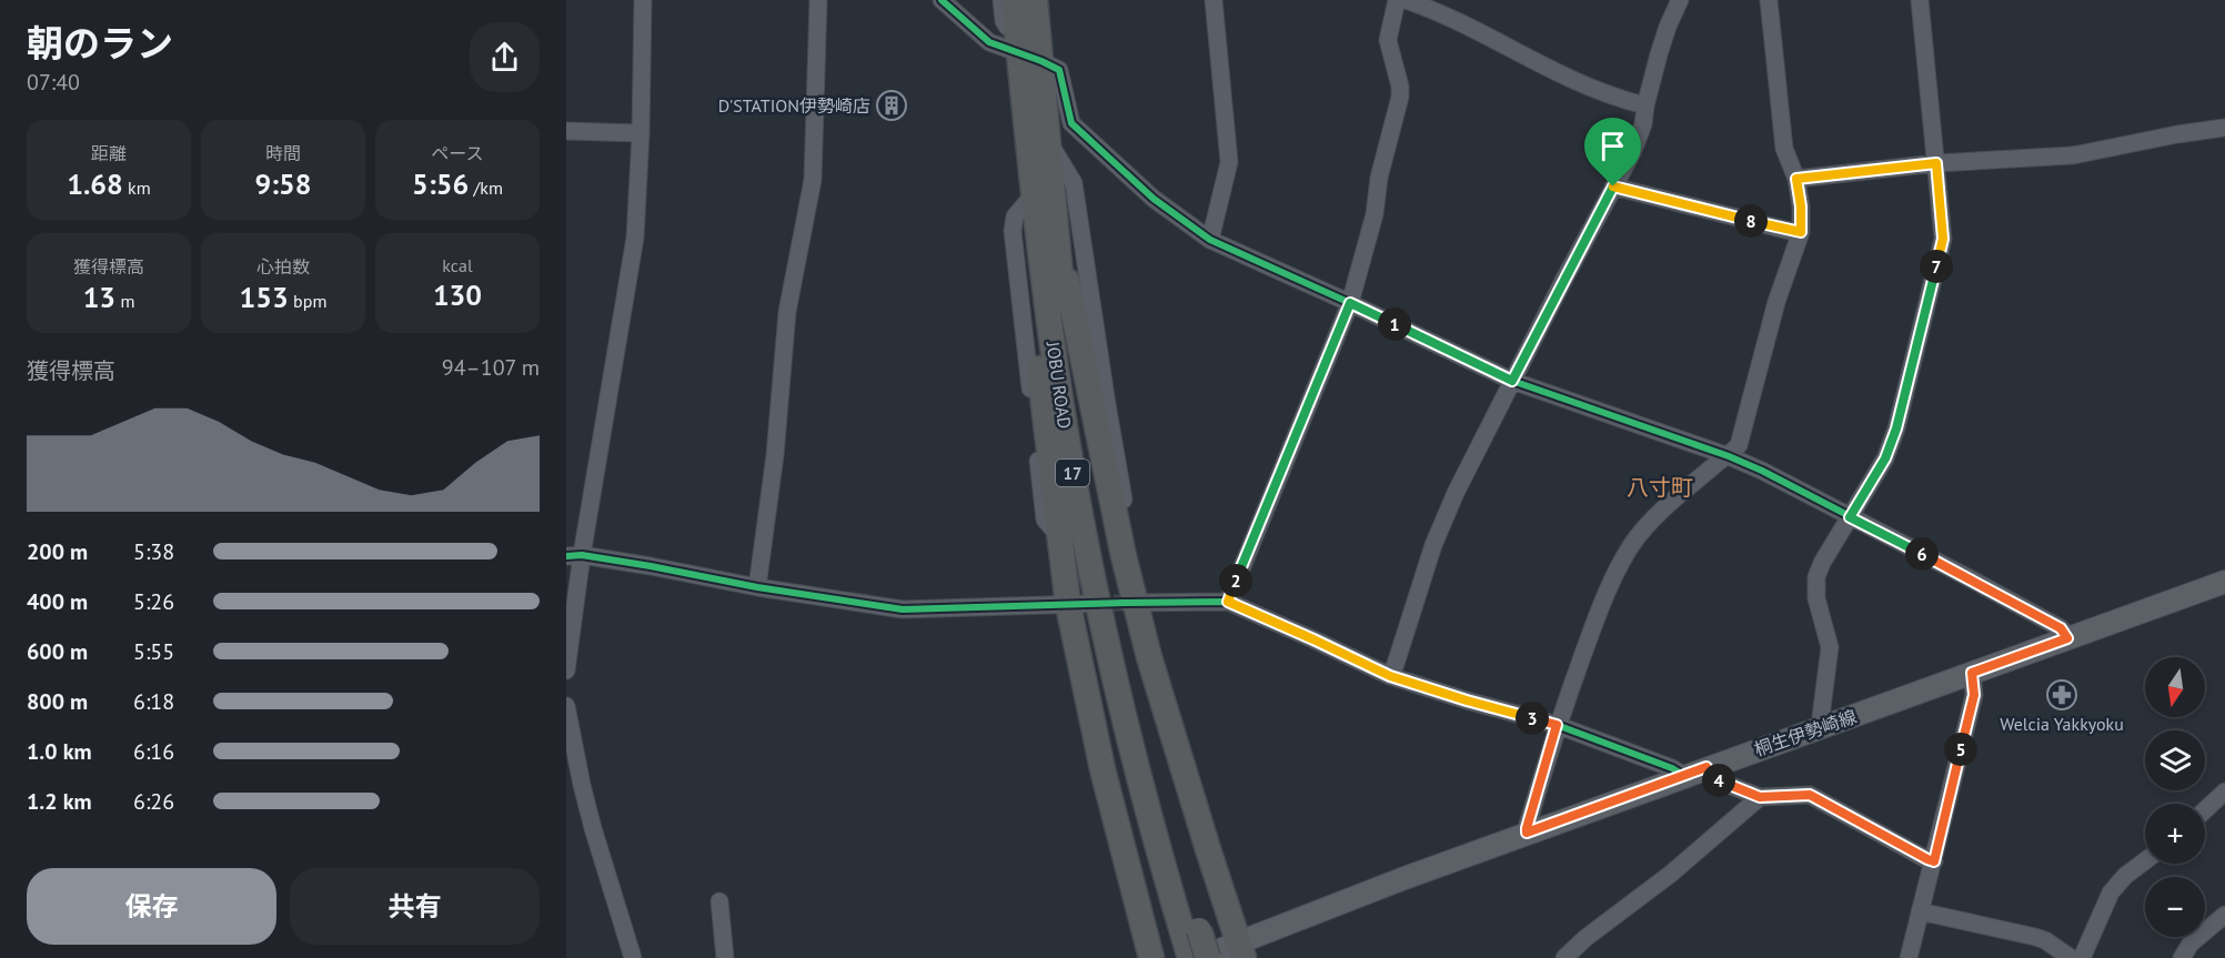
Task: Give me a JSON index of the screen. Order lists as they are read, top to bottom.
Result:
{
  "streets": {
    "highway": ["JOBU ROAD", "17"],
    "main road": ["桐生伊勢崎線"]
  },
  "districts": ["八寸町"],
  "places": {
    "building": ["D'STATION伊勢崎店"],
    "pharmacy": ["Welcia Yakkyoku"]
  },
  "north": "bottom",
  "page": {
    "heading": ["朝のラン", "07:40"],
    "stats": [
      ["距離", "1.68 km"],
      ["時間", "9:58"],
      ["ペース", "5:56 /km"],
      ["獲得標高", "13 m"],
      ["心拍数", "153 bpm"],
      ["kcal", "130"]
    ],
    "pins": [
      "8",
      "7",
      "1",
      "6",
      "2",
      "3",
      "5",
      "4"
    ],
    "chart": ["獲得標高", "94–107 m"],
    "list": [
      {
        "name": "200 m",
        "note": "5:38"
      },
      {
        "name": "400 m",
        "note": "5:26"
      },
      {
        "name": "600 m",
        "note": "5:55"
      },
      {
        "name": "800 m",
        "note": "6:18"
      },
      {
        "name": "1.0 km",
        "note": "6:16"
      },
      {
        "name": "1.2 km",
        "note": "6:26"
      }
    ],
    "map_buttons": ["+", "−"],
    "buttons": ["保存", "共有"]
  }
}
